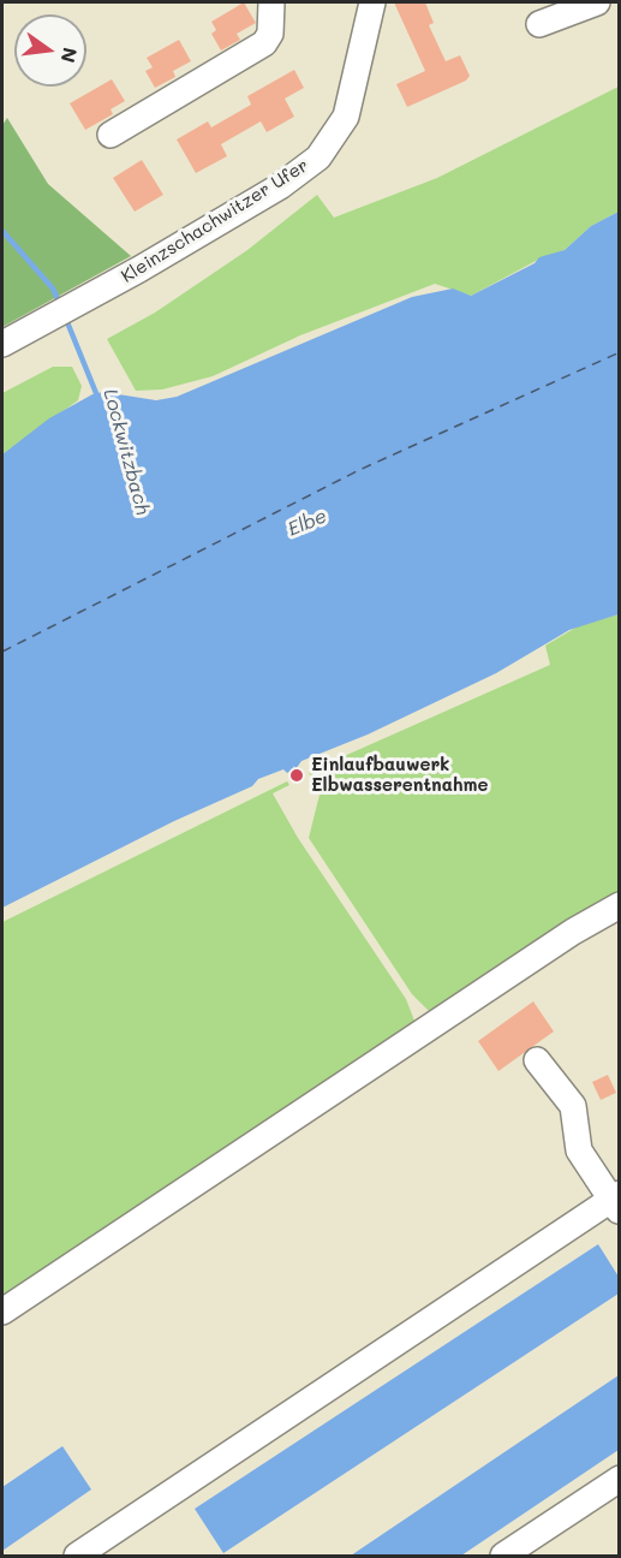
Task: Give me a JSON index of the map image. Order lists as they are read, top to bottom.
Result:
{
  "streets": {
    "street": ["Kleinzschachwitzer Ufer"]
  },
  "water": ["Lockwitzbach", "Elbe"],
  "places": ["Einlaufbauwerk Elbwasserentnahme"],
  "north": "right"
}
